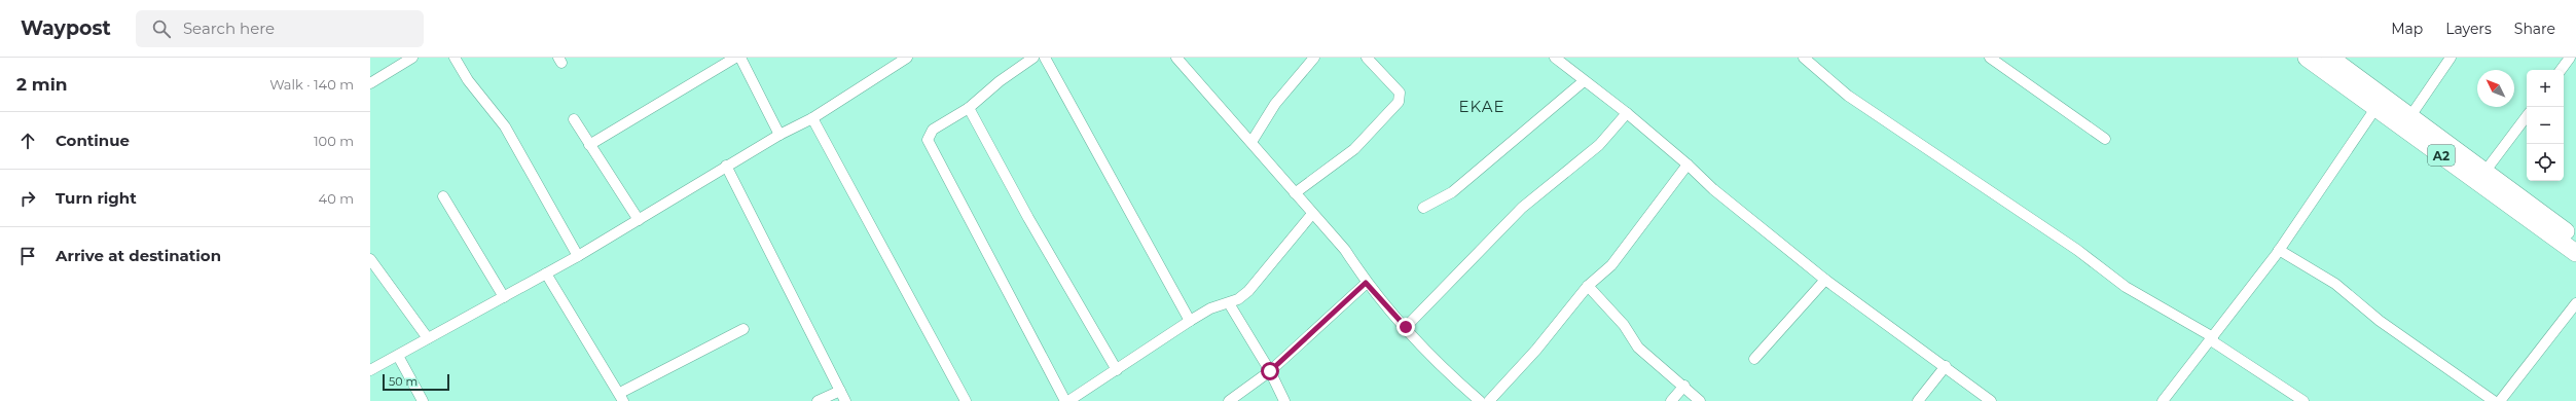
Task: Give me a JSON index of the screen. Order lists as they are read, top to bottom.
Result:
{
  "streets": {
    "highway": ["A2"]
  },
  "districts": ["EKAE"],
  "scale_bar": "50 m",
  "north": "top left",
  "page": {
    "header": "Waypost",
    "search": "Search here",
    "nav": ["Map", "Layers", "Share"],
    "heading": ["2 min", "Walk · 140 m"],
    "map_buttons": ["+", "−"],
    "list": [
      ["Continue", "100 m"],
      ["Turn right", "40 m"],
      "Arrive at destination"
    ],
    "scale": "50 m"
  }
}
